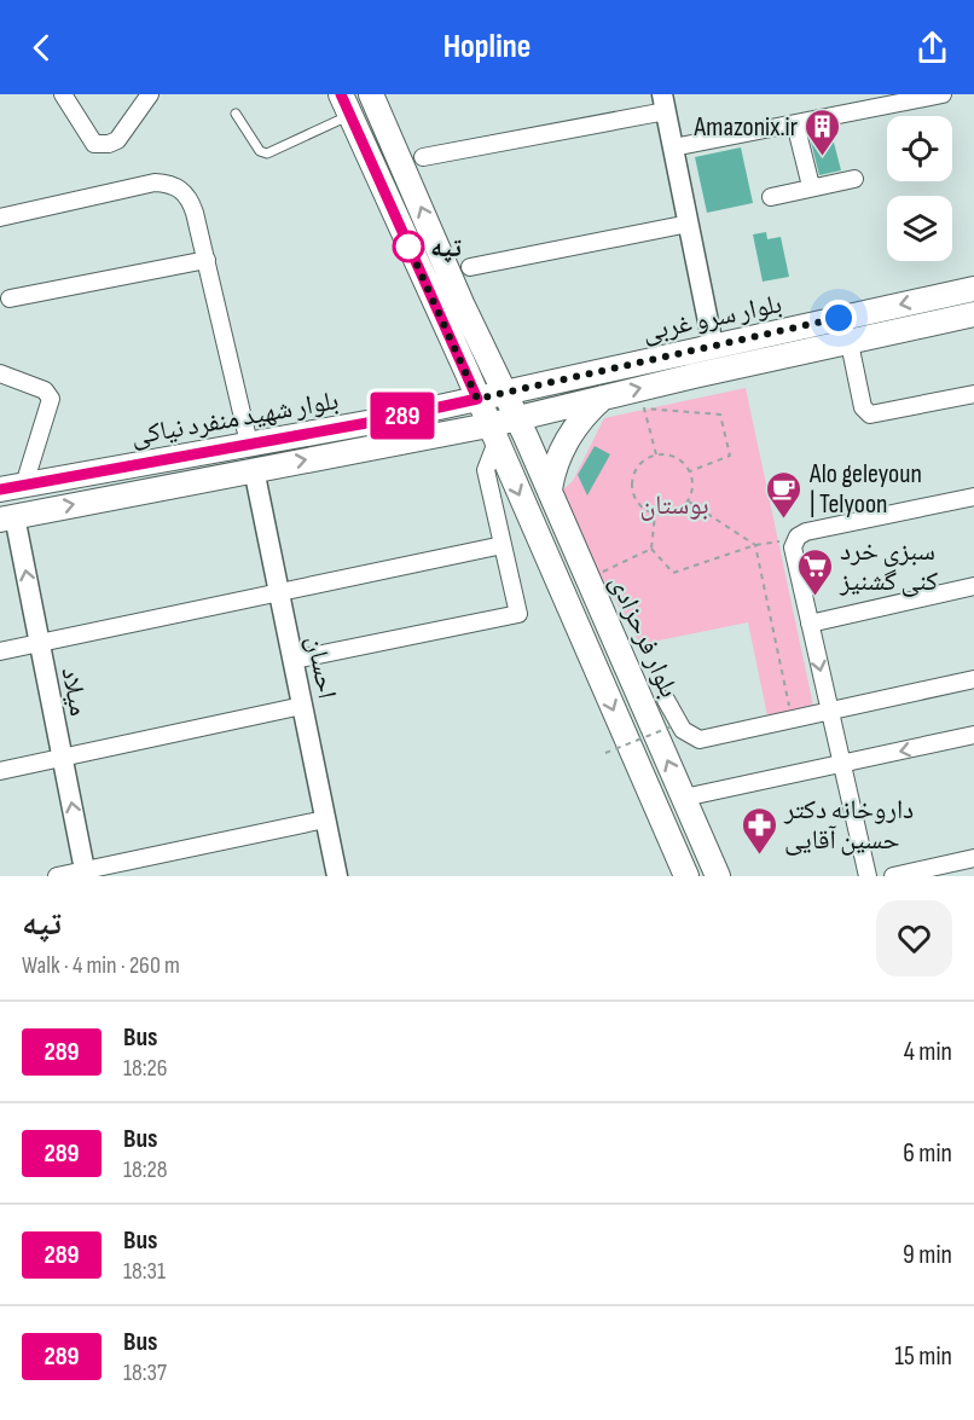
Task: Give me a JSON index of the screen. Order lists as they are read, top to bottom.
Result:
{
  "streets": {
    "main road": ["بلوار سرو غربی", "بلوار شهید منفرد نیاکی", "بلوار فرحزادی"],
    "street": ["احسان", "میلاد"]
  },
  "crossings": [
    ["بلوار سرو غربی", "بلوار شهید منفرد نیاکی"],
    ["بلوار سرو غربی", "بلوار فرحزادی"],
    ["بلوار شهید منفرد نیاکی", "بلوار فرحزادی"],
    ["بلوار شهید منفرد نیاکی", "احسان"],
    ["بلوار شهید منفرد نیاکی", "میلاد"]
  ],
  "one_way": ["میلاد"],
  "parks": ["بوستان"],
  "places": {
    "building": ["Amazonix.ir"],
    "other": ["تپه"],
    "cafe": ["Alo geleyoun | Telyoon"],
    "supermarket": ["سبزی خرد کنی گشنیز"],
    "pharmacy": ["داروخانه دکتر حسین آقایی"]
  },
  "lines": ["bus line 289"],
  "page": {
    "header": "Hopline",
    "on_map": "289",
    "heading": ["تپه", "Walk · 4 min · 260 m"],
    "list": [
      {
        "mark": "289",
        "name": "Bus",
        "note": "18:26",
        "value": "4 min"
      },
      {
        "mark": "289",
        "name": "Bus",
        "note": "18:28",
        "value": "6 min"
      },
      {
        "mark": "289",
        "name": "Bus",
        "note": "18:31",
        "value": "9 min"
      },
      {
        "mark": "289",
        "name": "Bus",
        "note": "18:37",
        "value": "15 min"
      }
    ]
  }
}
